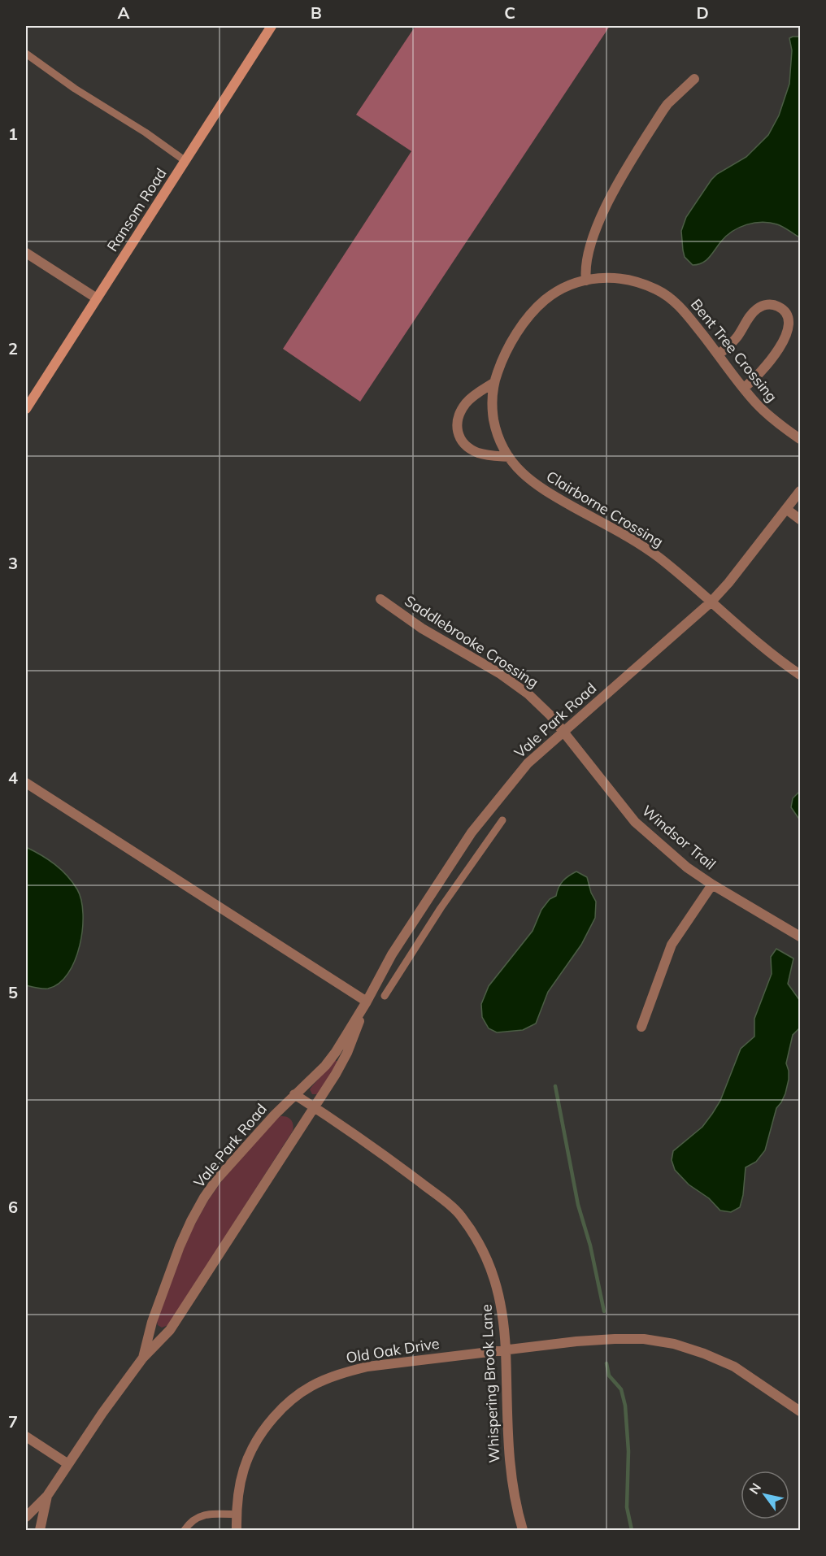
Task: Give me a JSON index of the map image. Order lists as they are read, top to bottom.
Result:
{
  "streets": {
    "main road": ["Ransom Road"],
    "street": [
      "Bent Tree Crossing",
      "Clairborne Crossing",
      "Saddlebrooke Crossing",
      "Vale Park Road",
      "Windsor Trail",
      "Old Oak Drive",
      "Whispering Brook Lane"
    ]
  },
  "crossings": [
    ["Bent Tree Crossing", "Clairborne Crossing"],
    ["Clairborne Crossing", "Vale Park Road"],
    ["Saddlebrooke Crossing", "Vale Park Road"],
    ["Saddlebrooke Crossing", "Windsor Trail"],
    ["Vale Park Road", "Windsor Trail"],
    ["Vale Park Road", "Whispering Brook Lane"],
    ["Old Oak Drive", "Whispering Brook Lane"]
  ],
  "north": "top left",
  "grid": {
    "columns": [
      "A",
      "B",
      "C",
      "D"
    ],
    "rows": [
      "1",
      "2",
      "3",
      "4",
      "5",
      "6",
      "7"
    ]
  }
}
